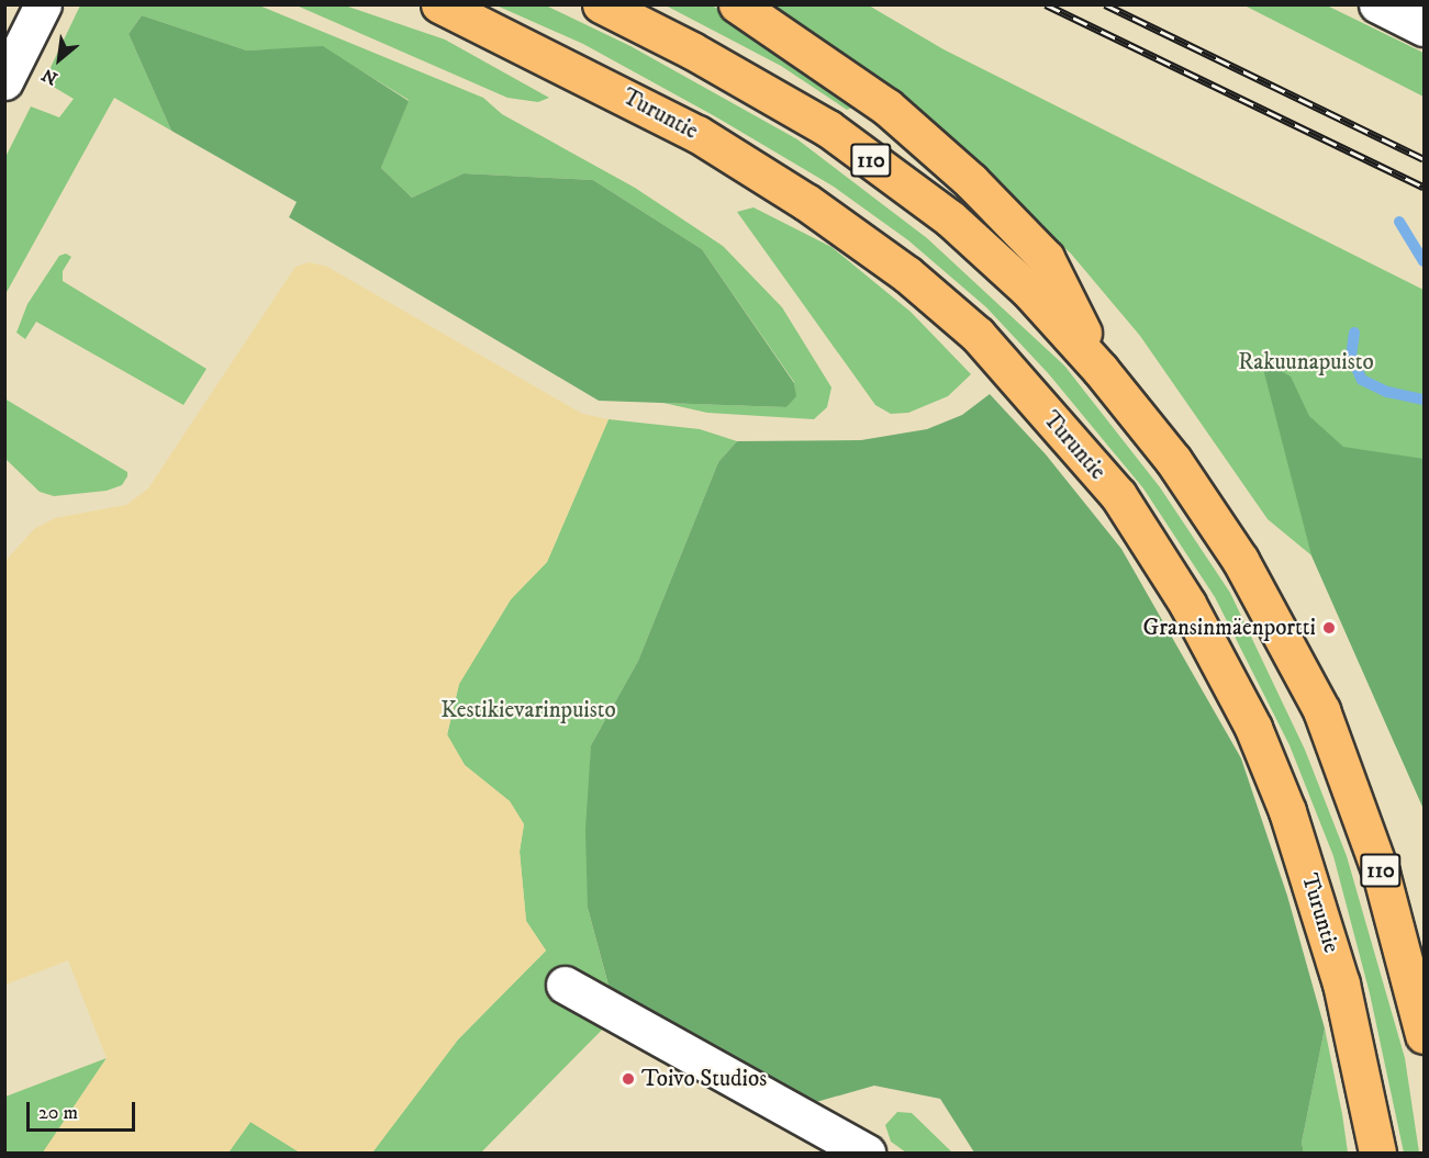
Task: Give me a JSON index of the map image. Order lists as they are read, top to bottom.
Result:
{
  "streets": {
    "main road": ["Turuntie", "110"]
  },
  "parks": ["Rakuunapuisto", "Kestikievarinpuisto"],
  "places": ["Gransinmäenportti", "Toivo Studios"],
  "scale_bar": "20 m",
  "north": "bottom left"
}
